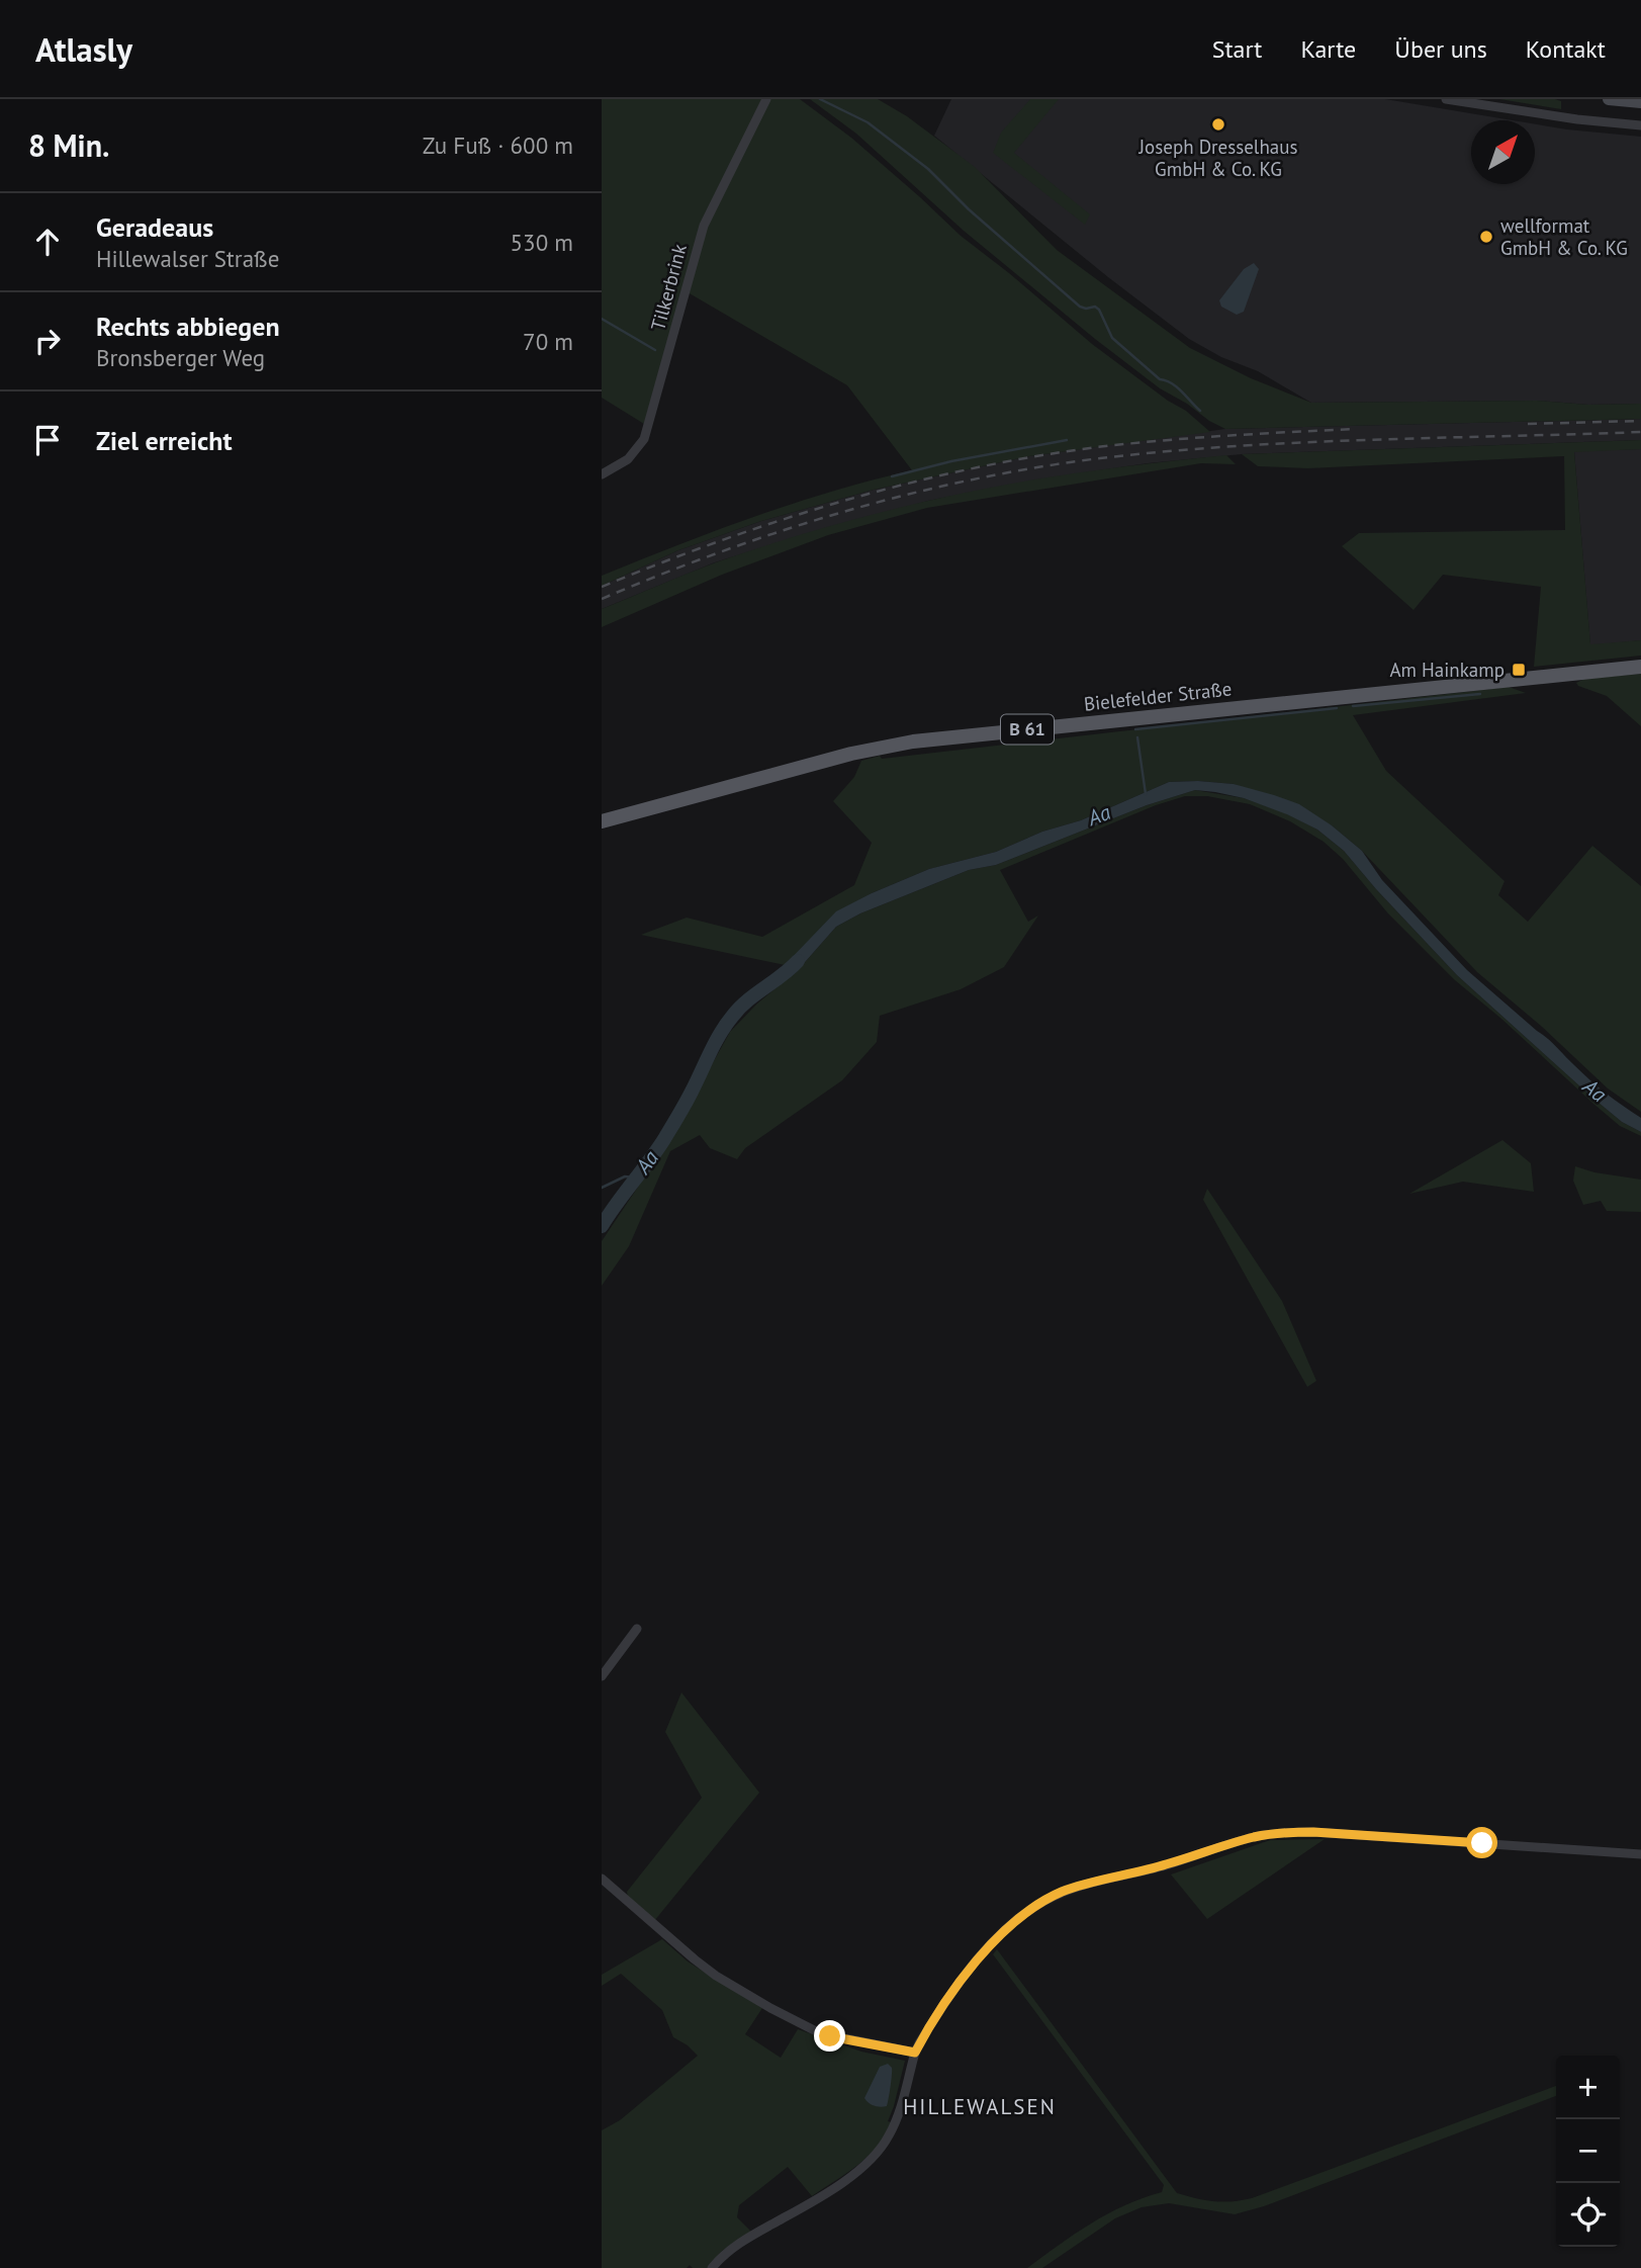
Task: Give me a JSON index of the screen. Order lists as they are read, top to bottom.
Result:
{
  "streets": {
    "main road": ["Bielefelder Straße", "B 61"],
    "street": ["Tilkerbrink"]
  },
  "districts": ["HILLEWALSEN"],
  "water": ["Aa"],
  "places": {
    "other": ["Joseph Dresselhaus GmbH & Co. KG", "wellformat GmbH & Co. KG"],
    "transit": ["Am Hainkamp"]
  },
  "north": "top right",
  "page": {
    "header": "Atlasly",
    "nav": [
      "Start",
      "Karte",
      "Über uns",
      "Kontakt"
    ],
    "heading": ["8 Min.", "Zu Fuß · 600 m"],
    "list": [
      ["Geradeaus", "Hillewalser Straße", "530 m"],
      ["Rechts abbiegen", "Bronsberger Weg", "70 m"],
      "Ziel erreicht"
    ],
    "map_buttons": ["+", "−"]
  }
}
